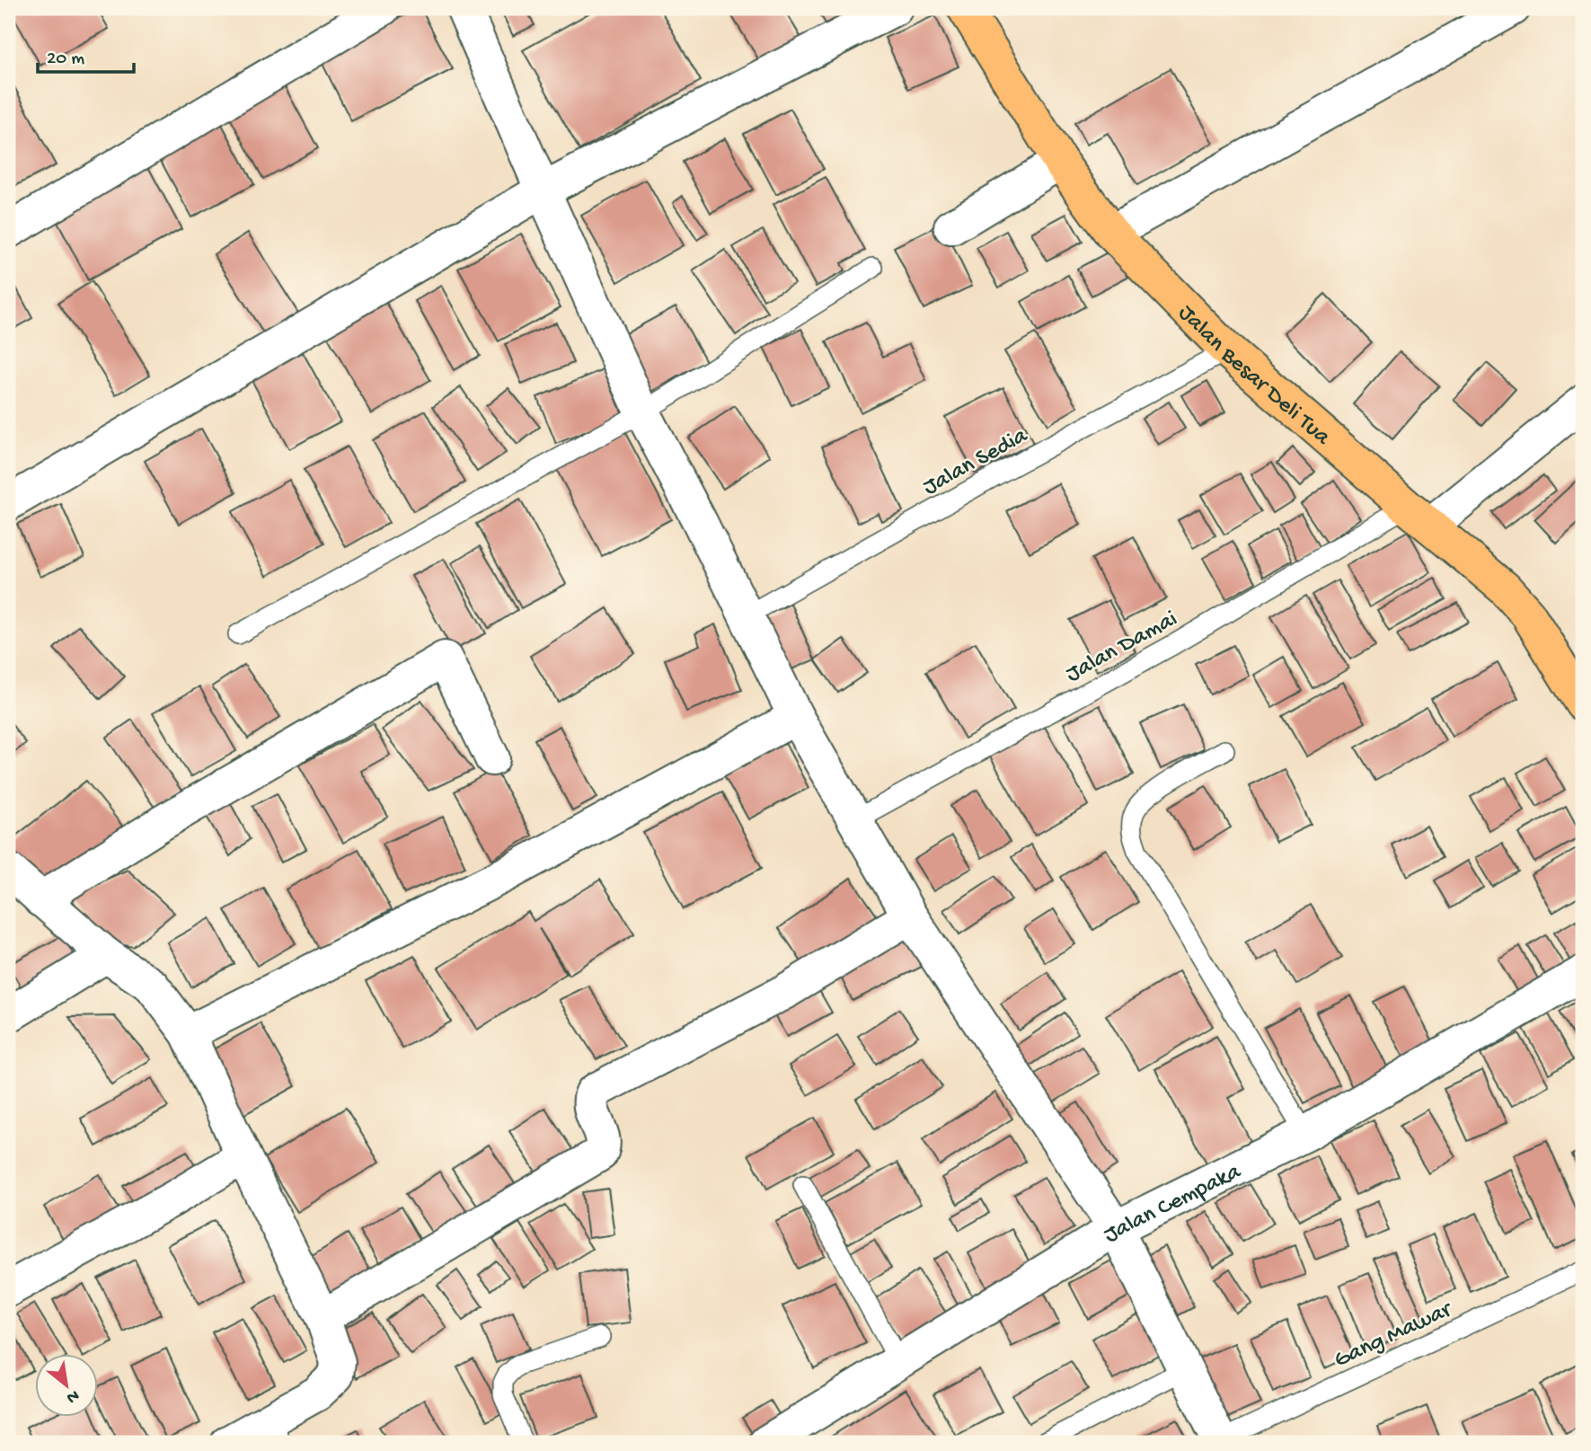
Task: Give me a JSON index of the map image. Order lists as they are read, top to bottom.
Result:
{
  "streets": {
    "main road": ["Jalan Besar Deli Tua"],
    "street": ["Jalan Cempaka"],
    "lane": ["Jalan Sedia", "Jalan Damai", "Gang Mawar"]
  },
  "crossings": [
    ["Jalan Besar Deli Tua", "Jalan Sedia"],
    ["Jalan Besar Deli Tua", "Jalan Damai"]
  ],
  "scale_bar": "20 m",
  "north": "bottom right"
}
